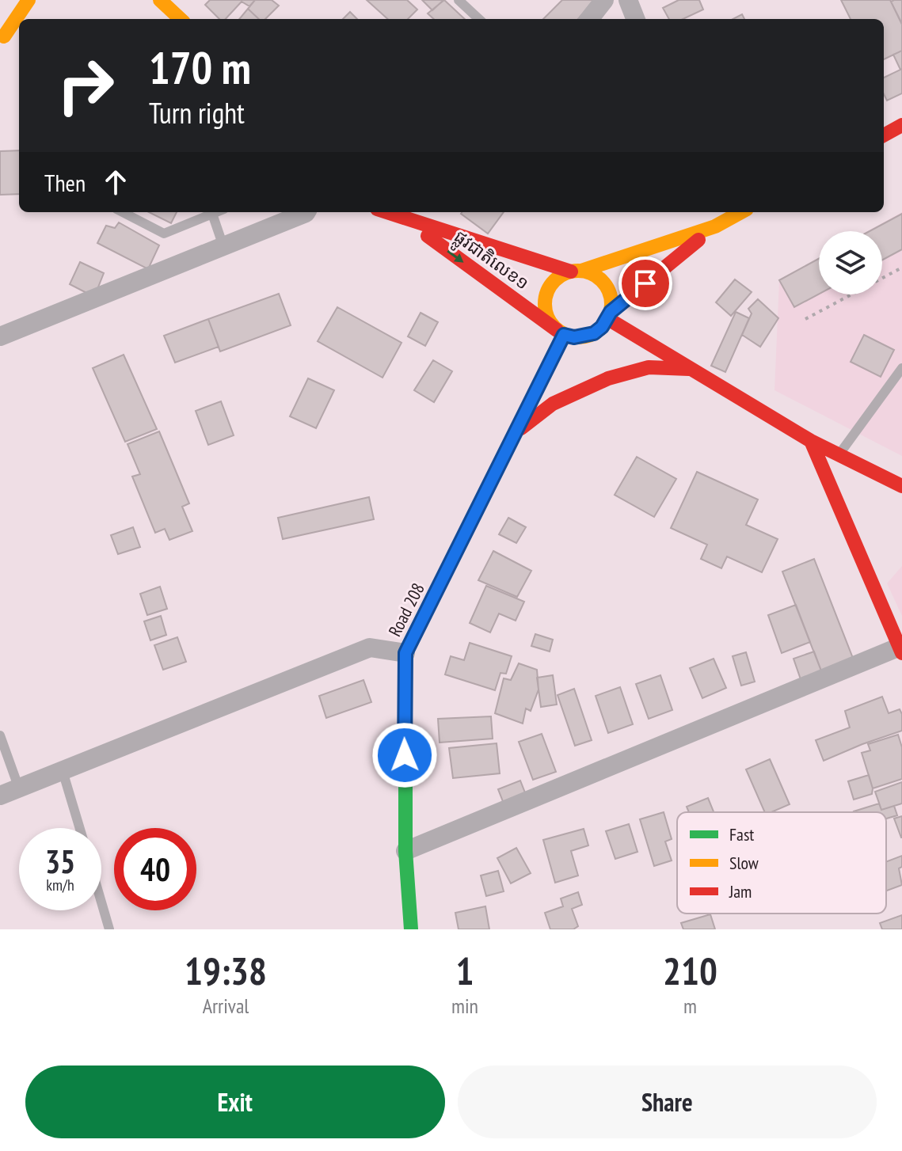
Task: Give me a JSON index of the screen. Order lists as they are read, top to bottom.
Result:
{
  "streets": {
    "main road": ["ផ្លូវជាតិលេខ១", "Road 208"]
  },
  "crossings": [
    ["ផ្លូវជាតិលេខ១", "Road 208"]
  ],
  "legend": ["Fast", "Slow", "Jam"],
  "page": {
    "turn": ["170 m", "Turn right"],
    "then": "Then",
    "speed": "35 km/h",
    "limit": "40",
    "eta": [
      "19:38",
      "Arrival",
      "1",
      "min",
      "210",
      "m"
    ],
    "buttons": ["Exit", "Share"]
  }
}
